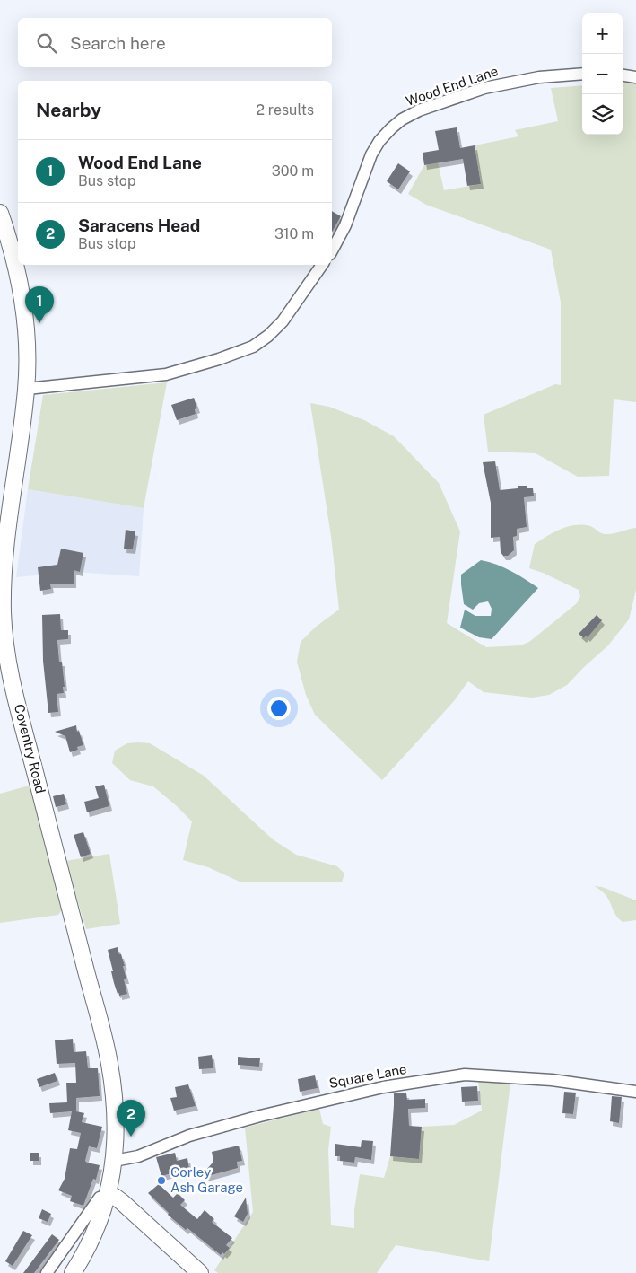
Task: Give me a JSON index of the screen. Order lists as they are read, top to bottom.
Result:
{
  "streets": {
    "main road": ["Coventry Road"],
    "street": ["Wood End Lane", "Square Lane"]
  },
  "crossings": [
    ["Coventry Road", "Square Lane"]
  ],
  "places": ["Corley Ash Garage"],
  "page": {
    "map_buttons": ["+", "−"],
    "search": "Search here",
    "heading": ["Nearby", "2 results"],
    "list": [
      {
        "mark": "1",
        "name": "Wood End Lane",
        "note": "Bus stop",
        "value": "300 m"
      },
      {
        "mark": "2",
        "name": "Saracens Head",
        "note": "Bus stop",
        "value": "310 m"
      }
    ],
    "pins": ["1", "2"]
  }
}
